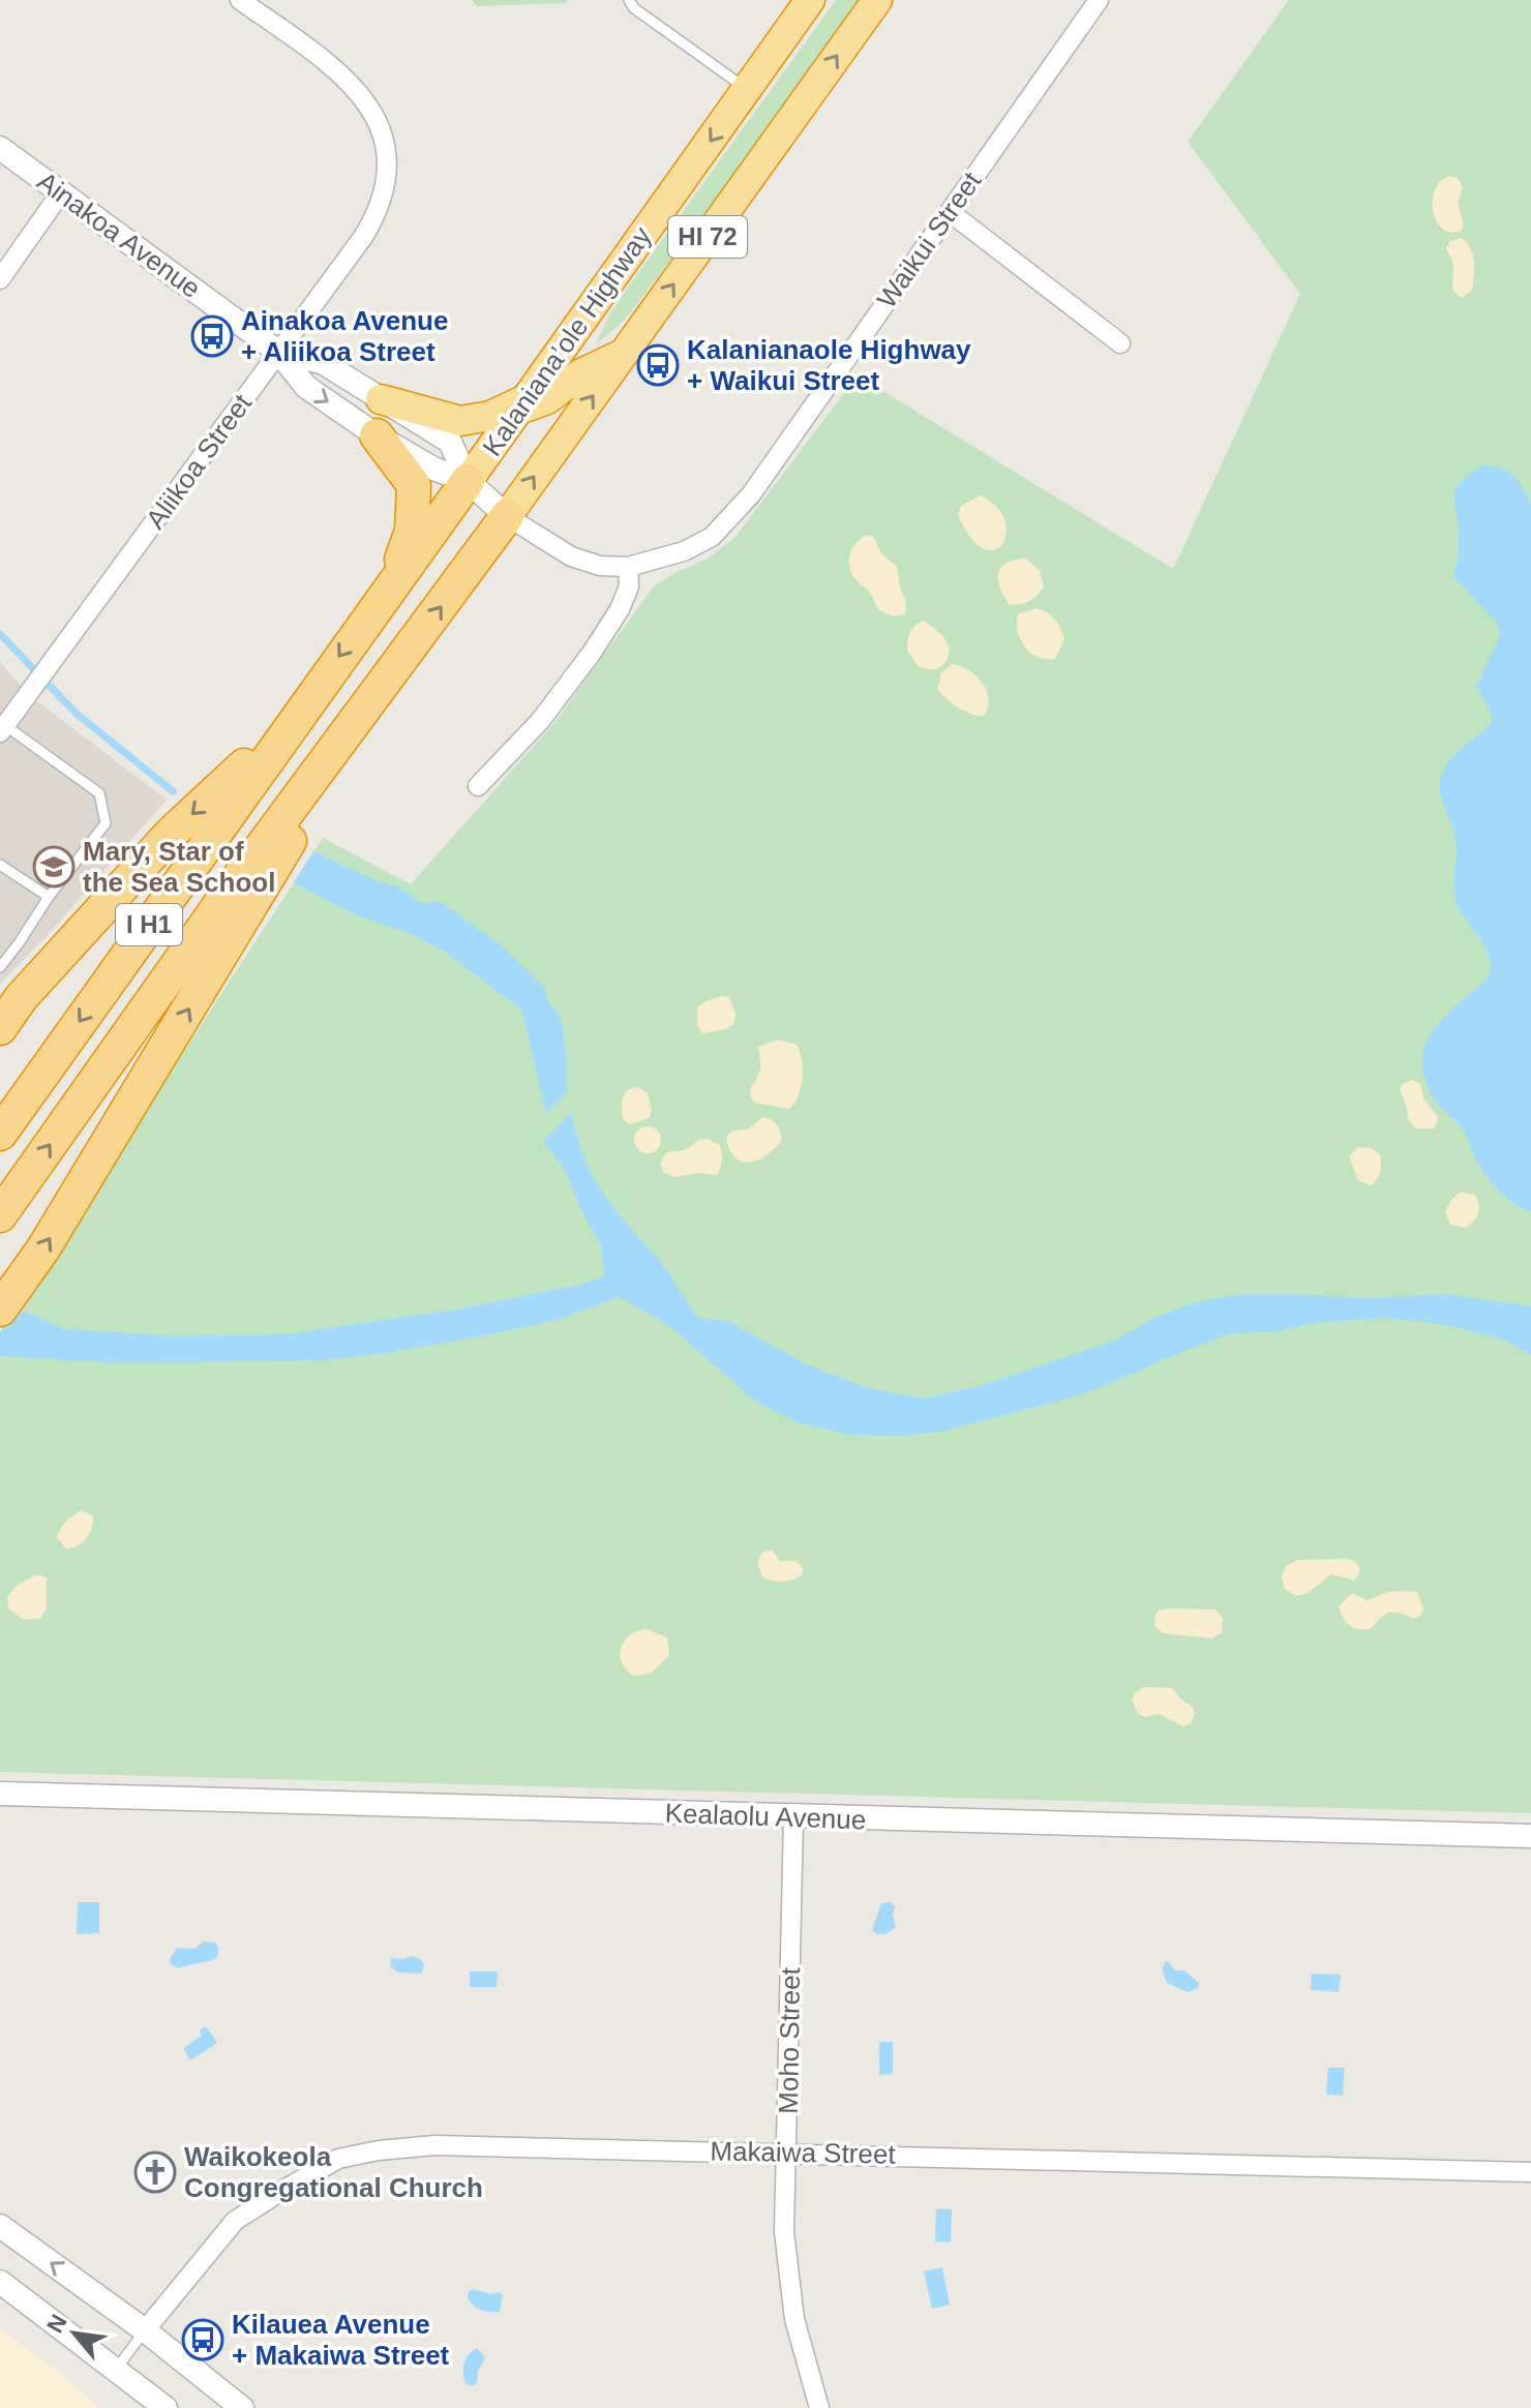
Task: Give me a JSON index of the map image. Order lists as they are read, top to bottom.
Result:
{
  "streets": {
    "highway": ["HI 72", "Kalaniana’ole Highway", "I H1"],
    "street": [
      "Ainakoa Avenue",
      "Waikui Street",
      "Aliikoa Street",
      "Kealaolu Avenue",
      "Moho Street",
      "Makaiwa Street"
    ]
  },
  "crossings": [
    ["Ainakoa Avenue", "Waikui Street"],
    ["Ainakoa Avenue", "Kalaniana’ole Highway"],
    ["Ainakoa Avenue", "Aliikoa Street"],
    ["Ainakoa Avenue", "I H1"],
    ["Waikui Street", "Kalaniana’ole Highway"],
    ["Waikui Street", "I H1"],
    ["Kalaniana’ole Highway", "I H1"],
    ["Kealaolu Avenue", "Moho Street"],
    ["Moho Street", "Makaiwa Street"]
  ],
  "places": {
    "bus stop": ["Ainakoa Avenue + Aliikoa Street", "Kalanianaole Highway + Waikui Street", "Kilauea Avenue + Makaiwa Street"],
    "school or university": ["Mary, Star of the Sea School"],
    "church": ["Waikokeola Congregational Church"]
  },
  "north": "top left"
}
